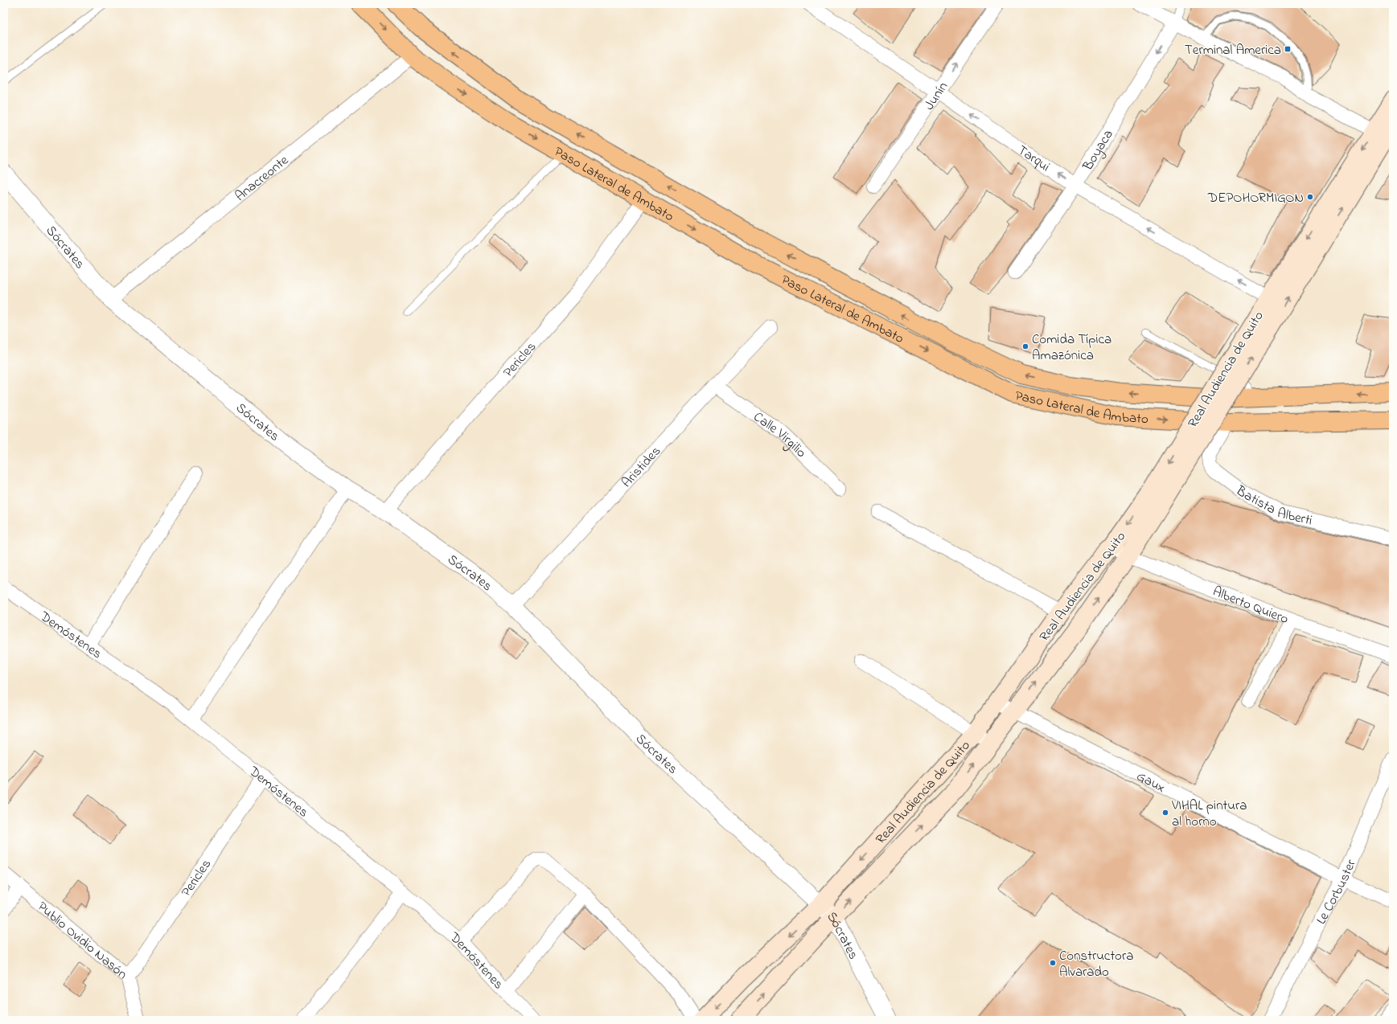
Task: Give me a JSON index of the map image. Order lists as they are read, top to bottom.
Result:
{
  "streets": {
    "highway": ["Paso Lateral de Ambato"],
    "main road": ["Real Audiencia de Quito"],
    "street": [
      "Junín",
      "Boyaca",
      "Tarqui",
      "Anacreonte",
      "Sócrates",
      "Pericles",
      "Calle Virgilio",
      "Aristides",
      "Batista Alberti",
      "Alberto Quiero",
      "Demóstenes",
      "Gaux",
      "Le Corbuster",
      "Publio Ovidio Nasón"
    ]
  },
  "crossings": [
    ["Junín", "Tarqui"],
    ["Boyaca", "Tarqui"],
    ["Tarqui", "Real Audiencia de Quito"],
    ["Anacreonte", "Paso Lateral de Ambato"],
    ["Anacreonte", "Sócrates"],
    ["Paso Lateral de Ambato", "Pericles"],
    ["Paso Lateral de Ambato", "Batista Alberti"],
    ["Sócrates", "Pericles"],
    ["Sócrates", "Real Audiencia de Quito"],
    ["Sócrates", "Aristides"],
    ["Pericles", "Demóstenes"],
    ["Pericles", "Publio Ovidio Nasón"],
    ["Real Audiencia de Quito", "Alberto Quiero"],
    ["Real Audiencia de Quito", "Gaux"],
    ["Calle Virgilio", "Aristides"],
    ["Gaux", "Le Corbuster"]
  ],
  "one_way": ["Junín", "Boyaca", "Tarqui"],
  "places": {
    "transit": ["Terminal America"],
    "other": [
      "DEPOHORMIGON",
      "Comida Típica Amazónica",
      "VIHAL pintura al horno",
      "Constructora Alvarado"
    ]
  }
}
